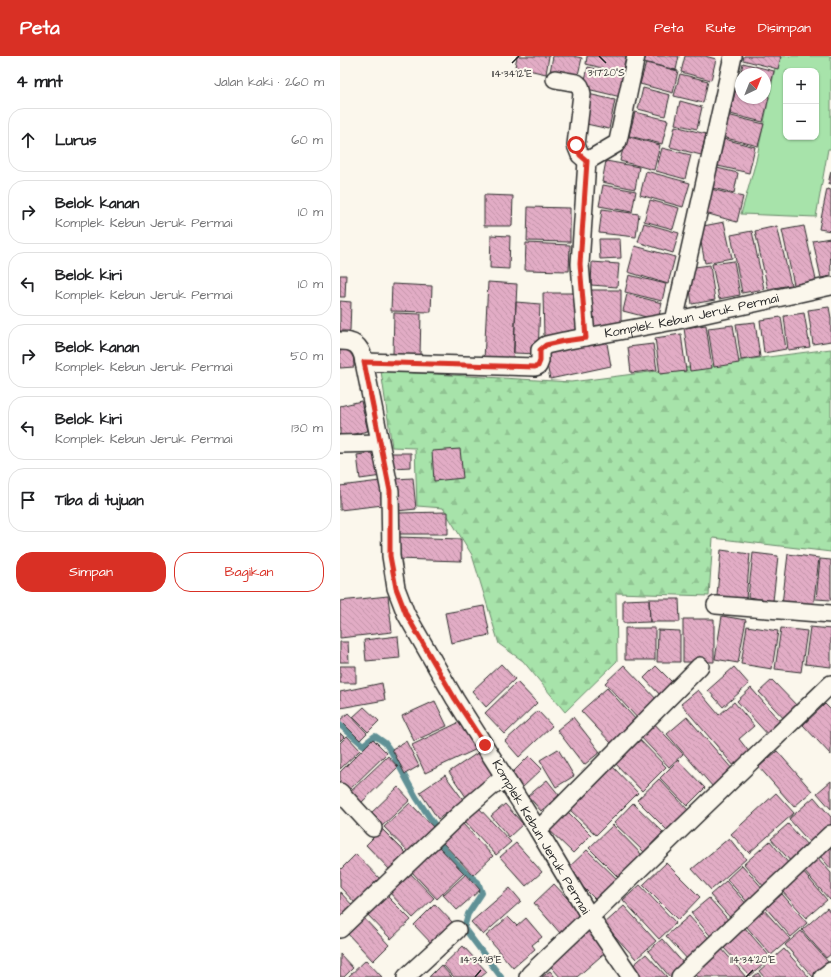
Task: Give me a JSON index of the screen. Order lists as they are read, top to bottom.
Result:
{
  "streets": {
    "street": ["Komplek Kebun Jeruk Permai"]
  },
  "north": "top right",
  "page": {
    "header": "Peta",
    "nav": ["Peta", "Rute", "Disimpan"],
    "heading": ["4 mnt", "Jalan kaki · 260 m"],
    "map_buttons": ["+", "−"],
    "list": [
      ["Lurus", "60 m"],
      ["Belok kanan", "Komplek Kebun Jeruk Permai", "10 m"],
      ["Belok kiri", "Komplek Kebun Jeruk Permai", "10 m"],
      ["Belok kanan", "Komplek Kebun Jeruk Permai", "50 m"],
      ["Belok kiri", "Komplek Kebun Jeruk Permai", "130 m"],
      "Tiba di tujuan"
    ],
    "buttons": ["Simpan", "Bagikan"]
  },
  "coordinates": [
    "3°17'20\"S",
    "114°34'12\"E",
    "114°34'18\"E",
    "114°34'20\"E"
  ]
}
